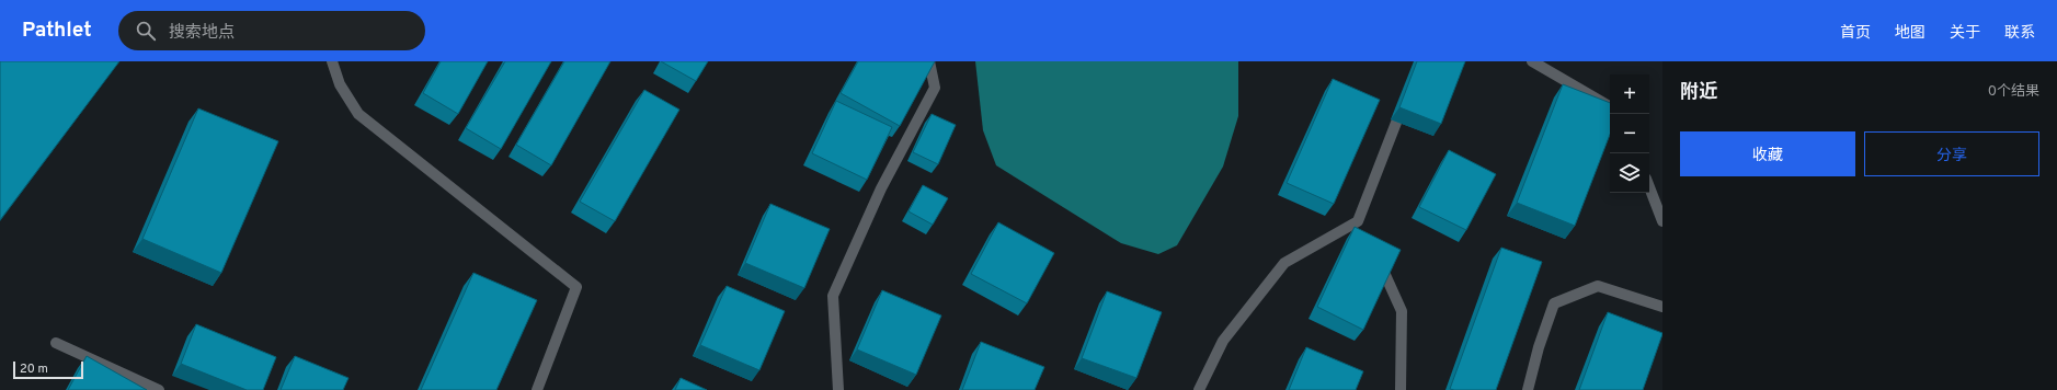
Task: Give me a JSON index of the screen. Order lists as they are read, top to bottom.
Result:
{
  "scale_bar": "20 m",
  "page": {
    "header": "Pathlet",
    "search": "搜索地点",
    "nav": [
      "首页",
      "地图",
      "关于",
      "联系"
    ],
    "heading": ["附近", "0个结果"],
    "map_buttons": ["+", "−"],
    "buttons": ["收藏", "分享"],
    "scale": "20 m"
  }
}
